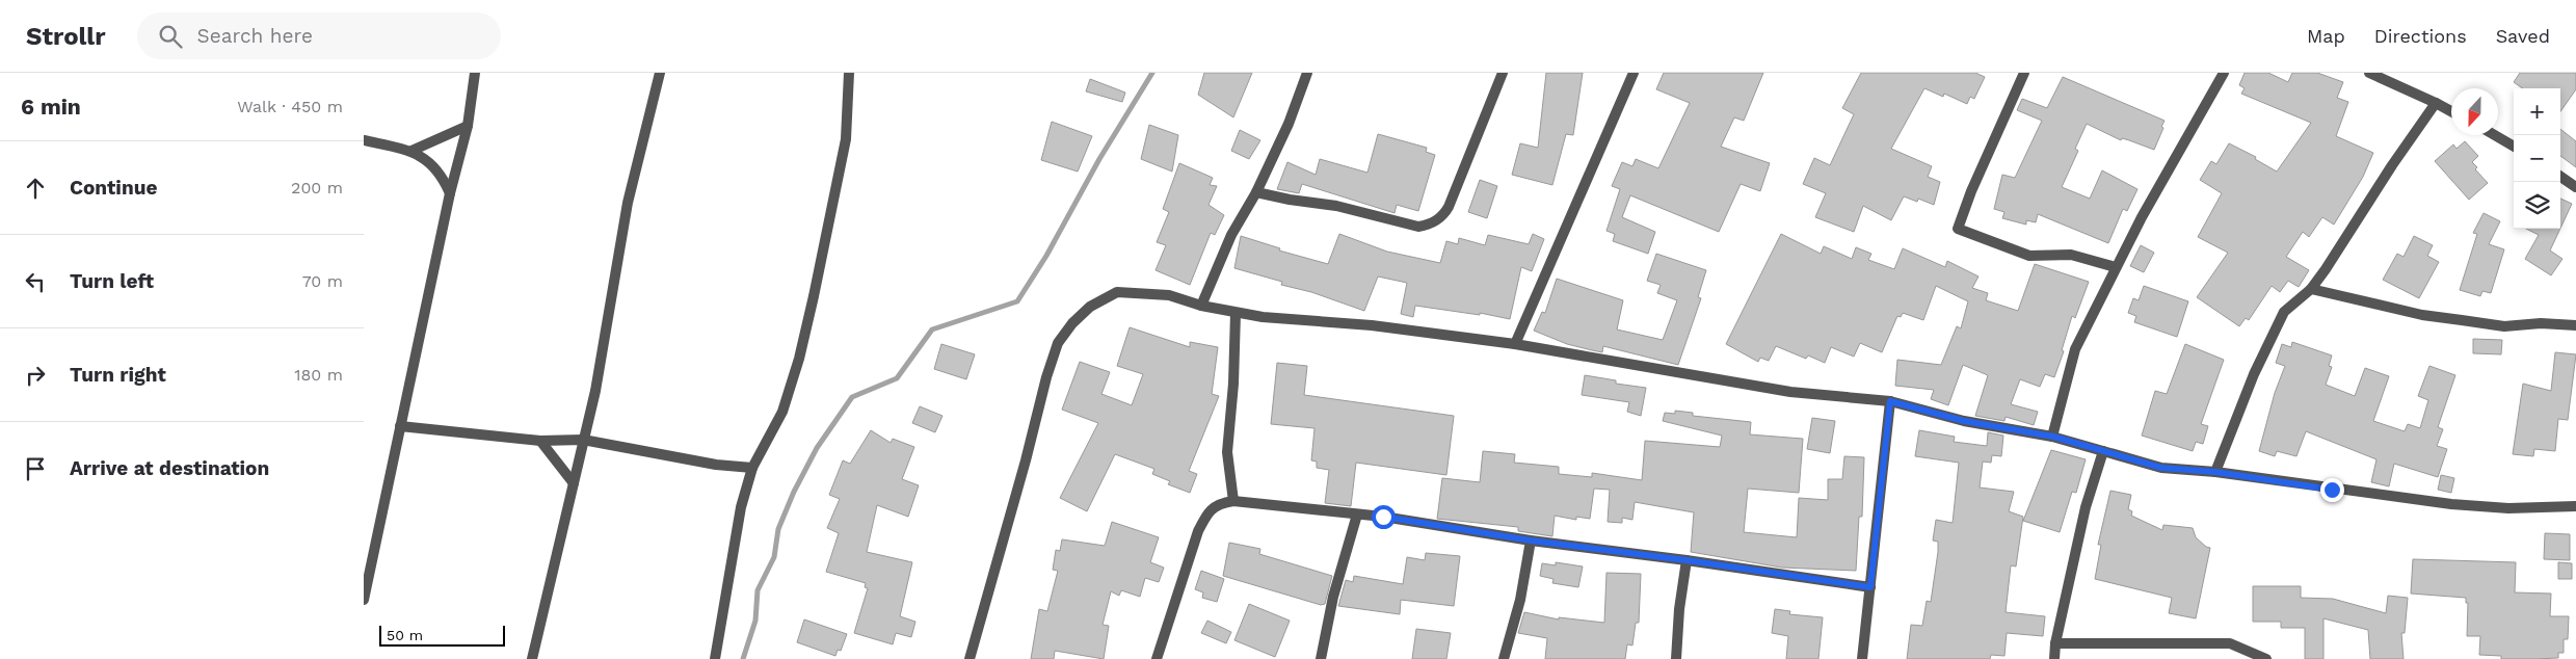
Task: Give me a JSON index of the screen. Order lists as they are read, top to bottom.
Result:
{
  "scale_bar": "50 m",
  "north": "bottom",
  "page": {
    "header": "Strollr",
    "search": "Search here",
    "nav": ["Map", "Directions", "Saved"],
    "heading": ["6 min", "Walk · 450 m"],
    "map_buttons": ["+", "−"],
    "list": [
      ["Continue", "200 m"],
      ["Turn left", "70 m"],
      ["Turn right", "180 m"],
      "Arrive at destination"
    ],
    "scale": "50 m"
  }
}
